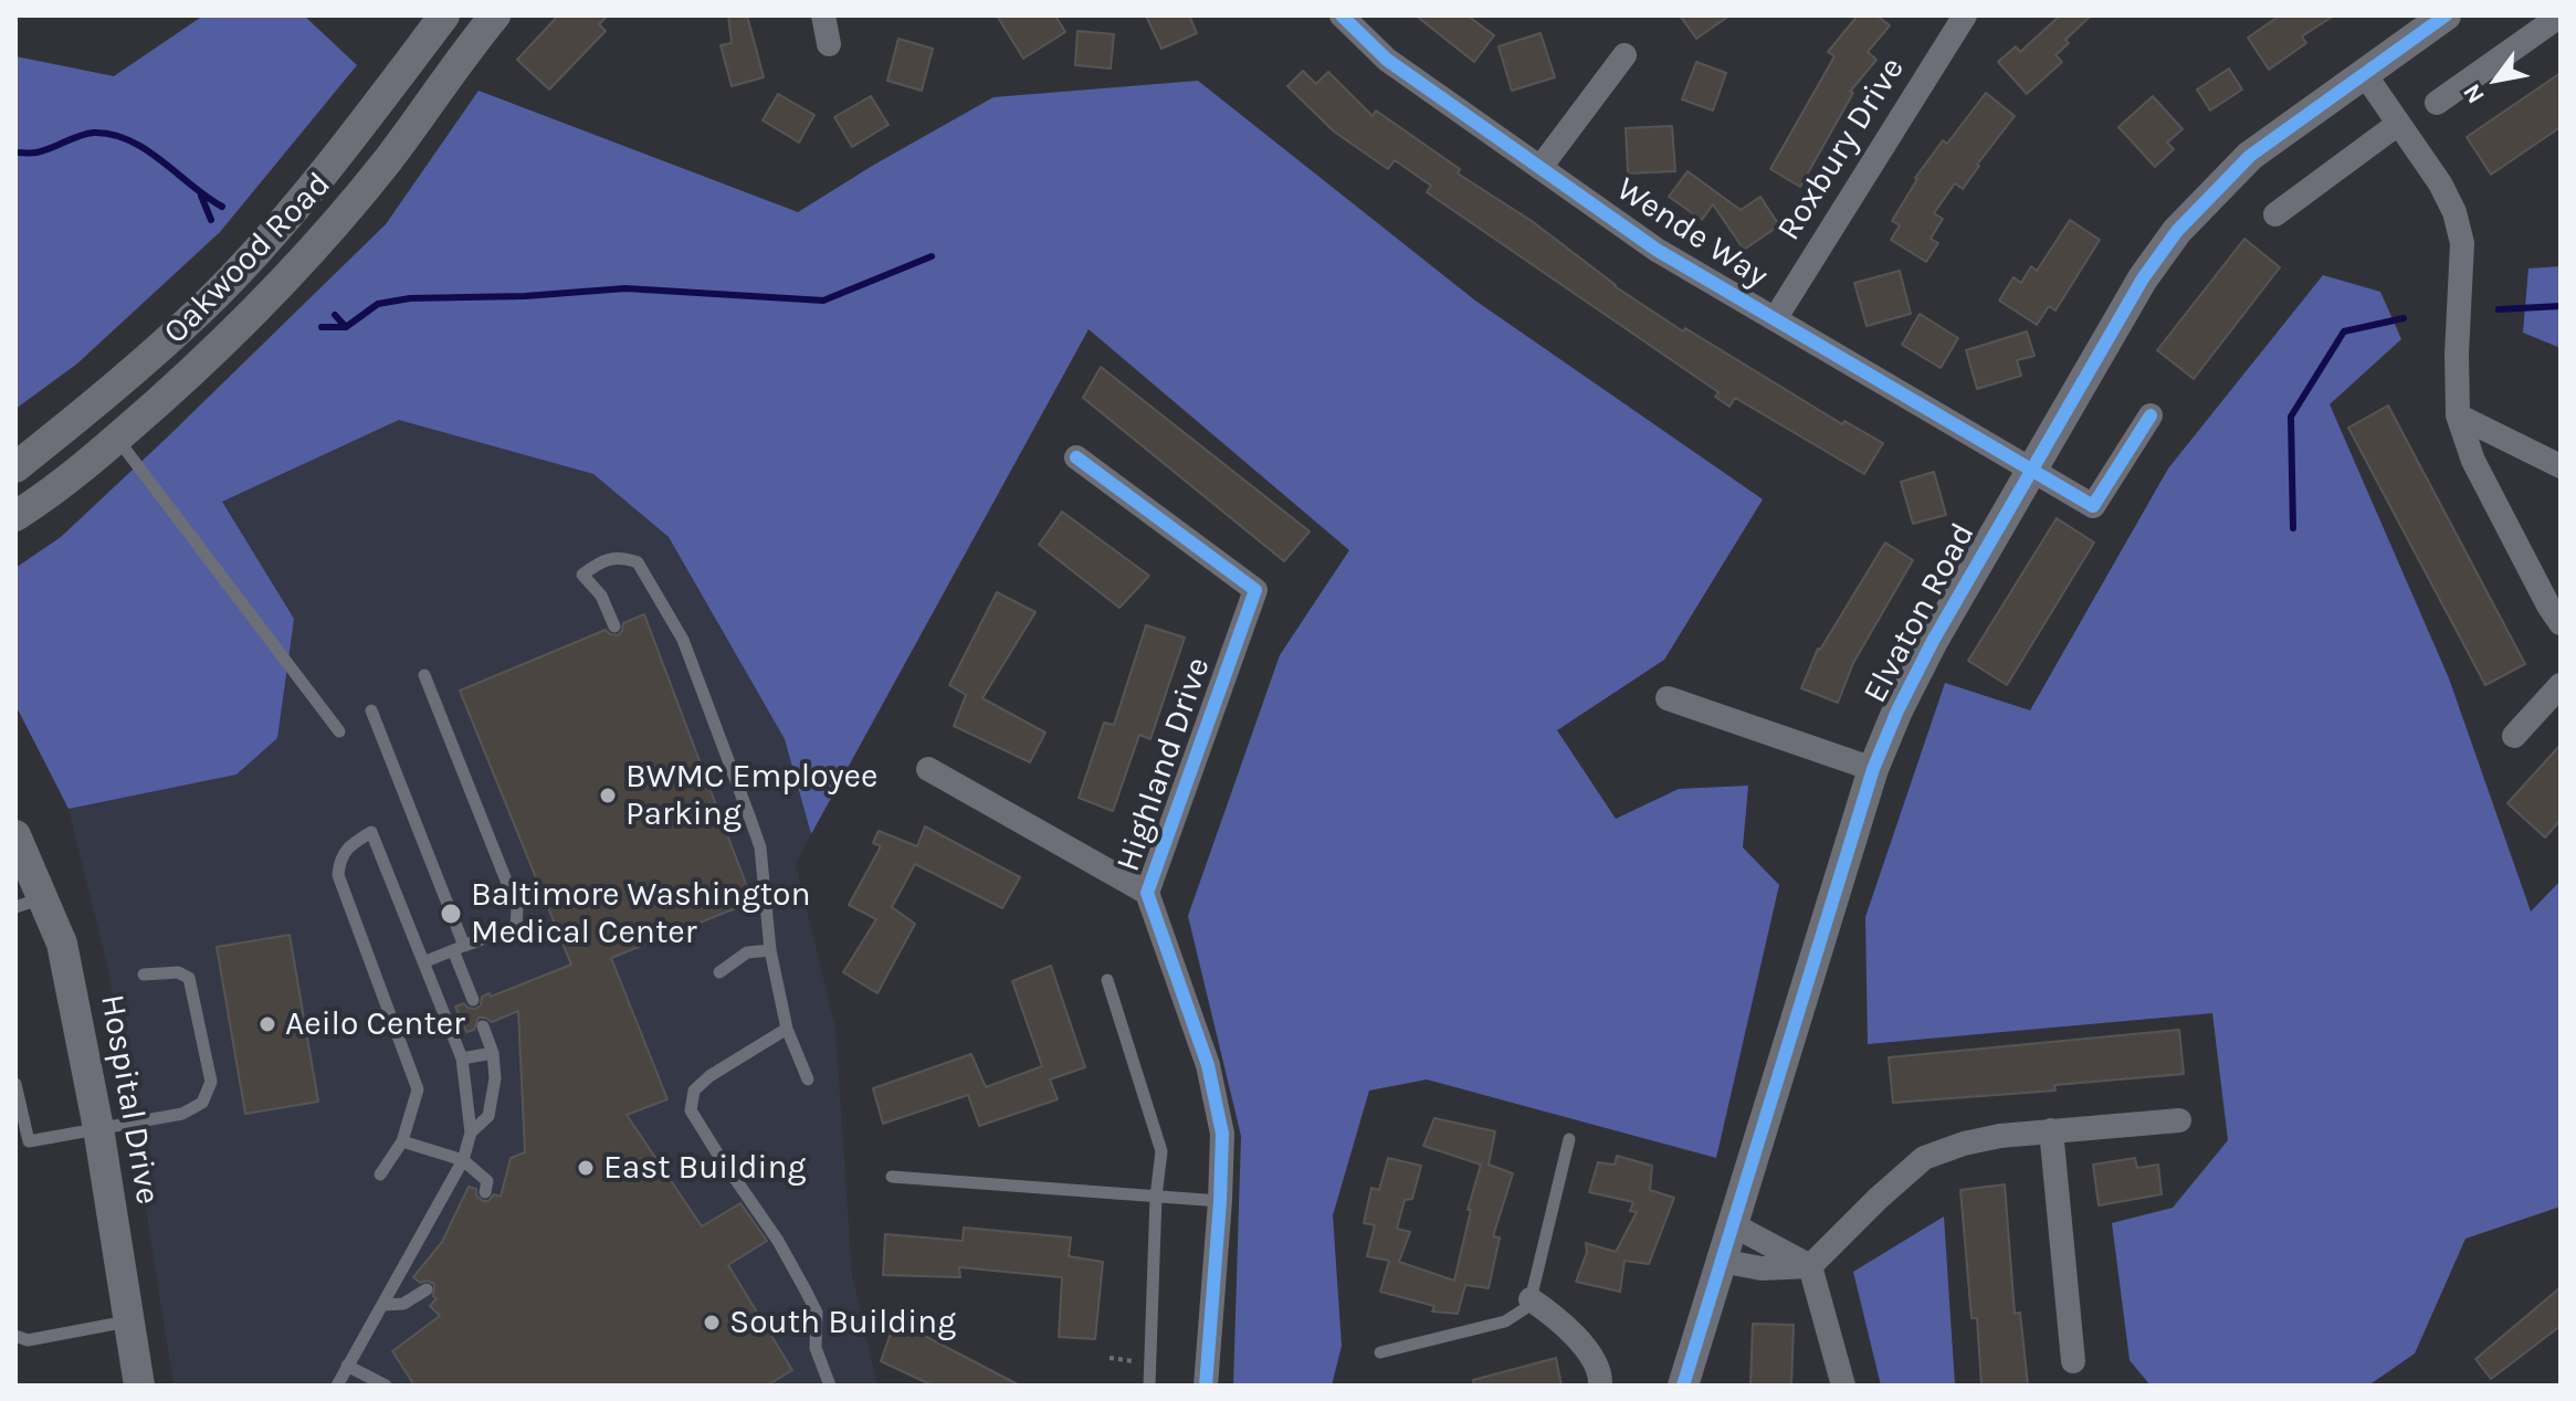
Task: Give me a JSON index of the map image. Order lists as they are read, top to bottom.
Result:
{
  "streets": {
    "street": [
      "Roxbury Drive",
      "Wende Way",
      "Oakwood Road",
      "Elvaton Road",
      "Highland Drive",
      "Hospital Drive"
    ]
  },
  "crossings": [
    ["Roxbury Drive", "Wende Way"],
    ["Wende Way", "Elvaton Road"]
  ],
  "places": [
    "BWMC Employee Parking",
    "Baltimore Washington Medical Center",
    "Aeilo Center",
    "East Building",
    "South Building"
  ],
  "north": "bottom left"
}
